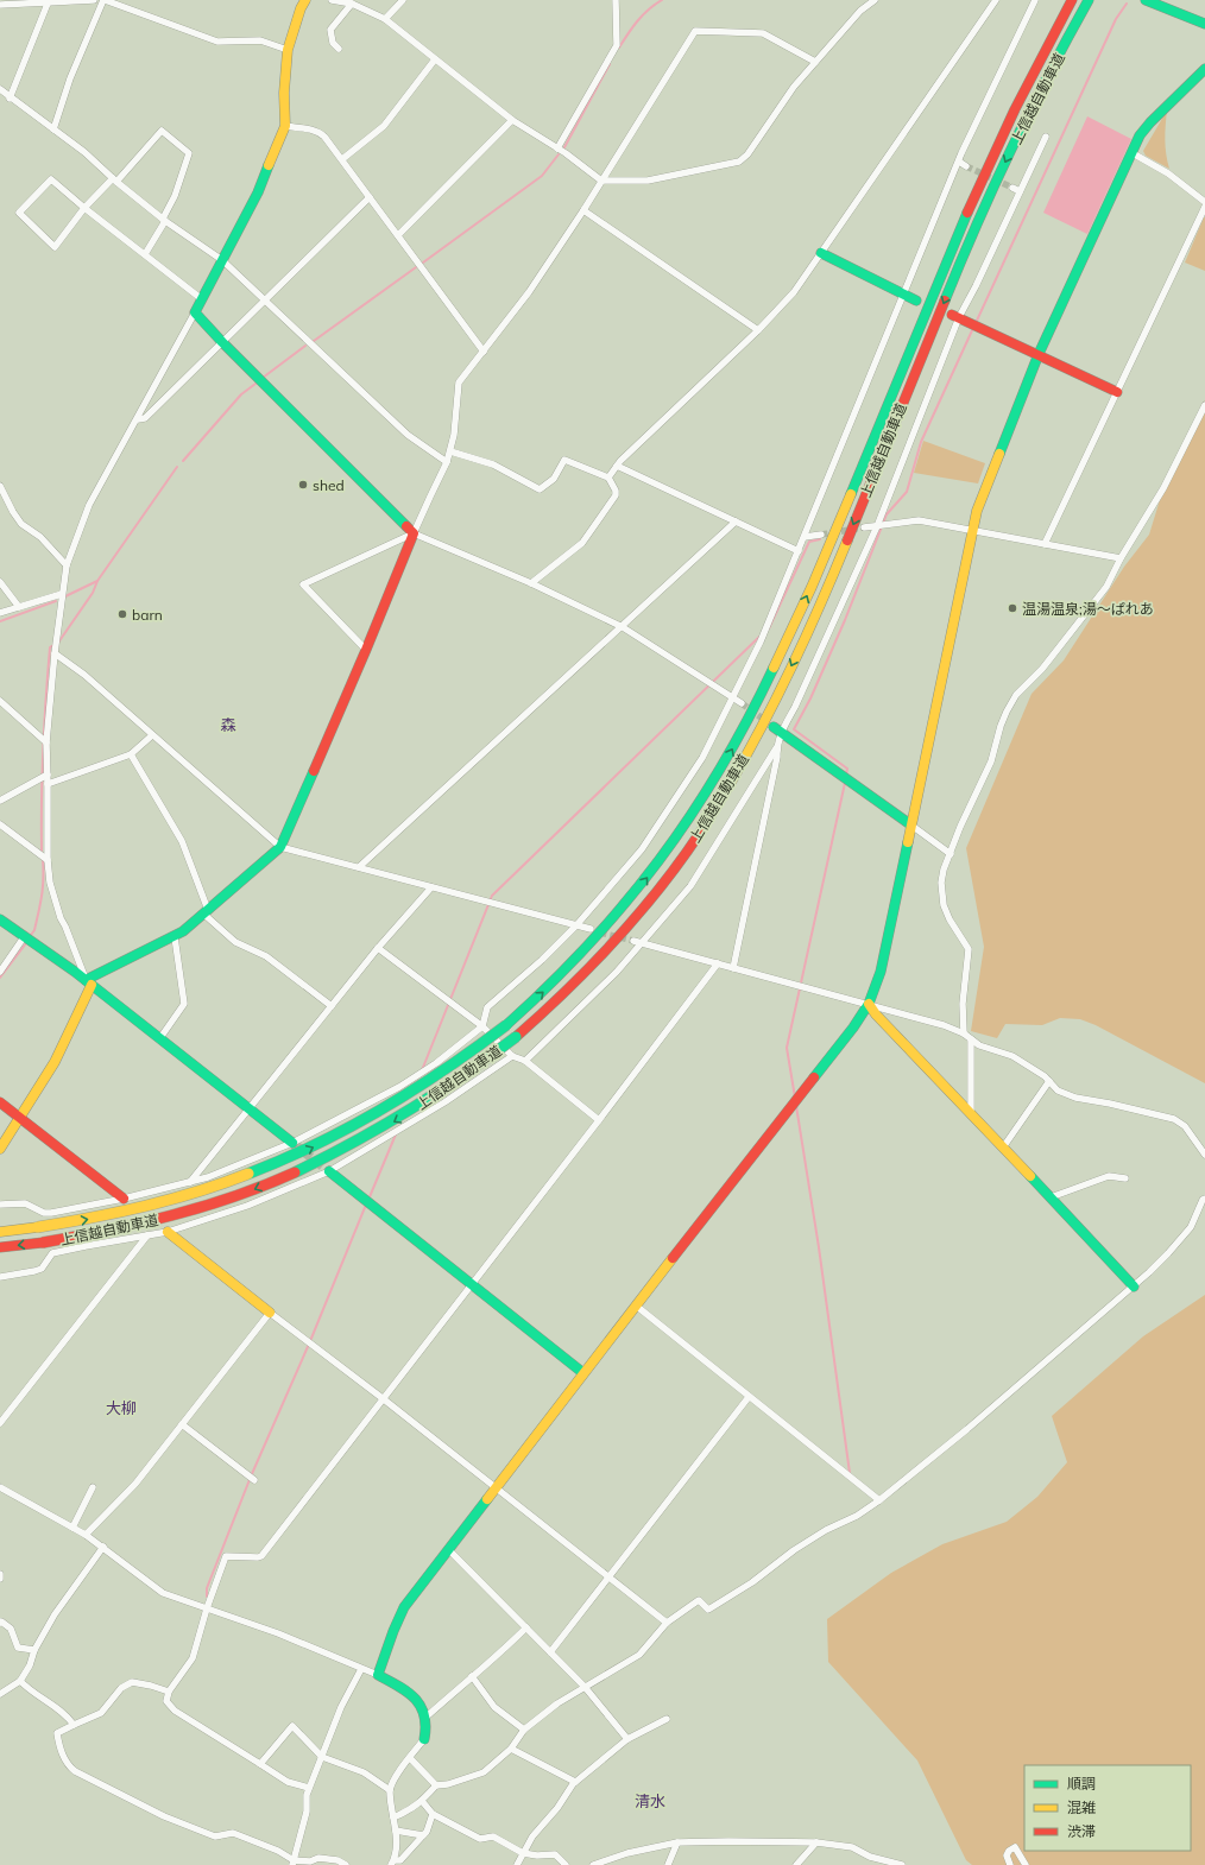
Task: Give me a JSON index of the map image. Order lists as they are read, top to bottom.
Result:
{
  "streets": {
    "main road": ["上信越自動車道"]
  },
  "districts": ["森", "大柳", "清水"],
  "places": ["shed", "温湯温泉;湯〜ぱれあ", "barn"],
  "legend": ["順調", "混雑", "渋滞"]
}
